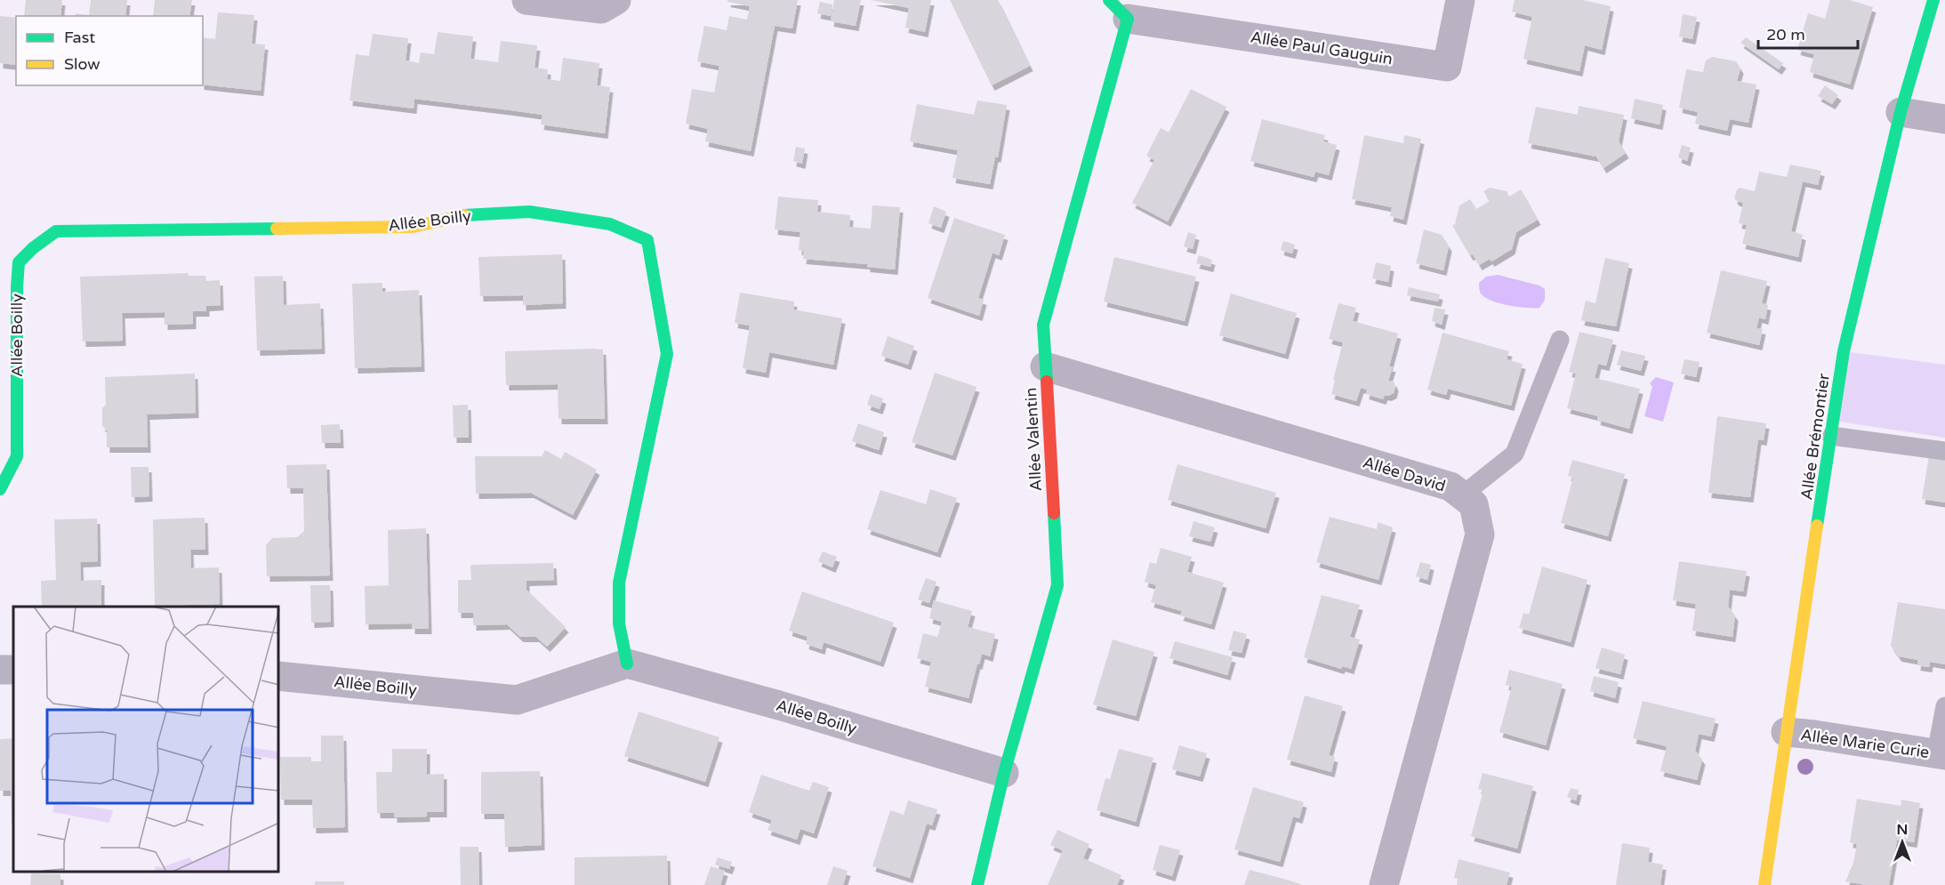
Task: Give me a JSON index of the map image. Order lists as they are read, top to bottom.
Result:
{
  "streets": {
    "street": [
      "Allée Paul Gauguin",
      "Allée Boilly",
      "Allée Brémontier",
      "Allée Valentin",
      "Allée David",
      "Allée Marie Curie"
    ]
  },
  "crossings": [
    ["Allée Paul Gauguin", "Allée Valentin"],
    ["Allée Boilly", "Allée Valentin"],
    ["Allée Brémontier", "Allée Marie Curie"],
    ["Allée Valentin", "Allée David"]
  ],
  "legend": ["Fast", "Slow"],
  "scale_bar": "20 m",
  "north": "top"
}
